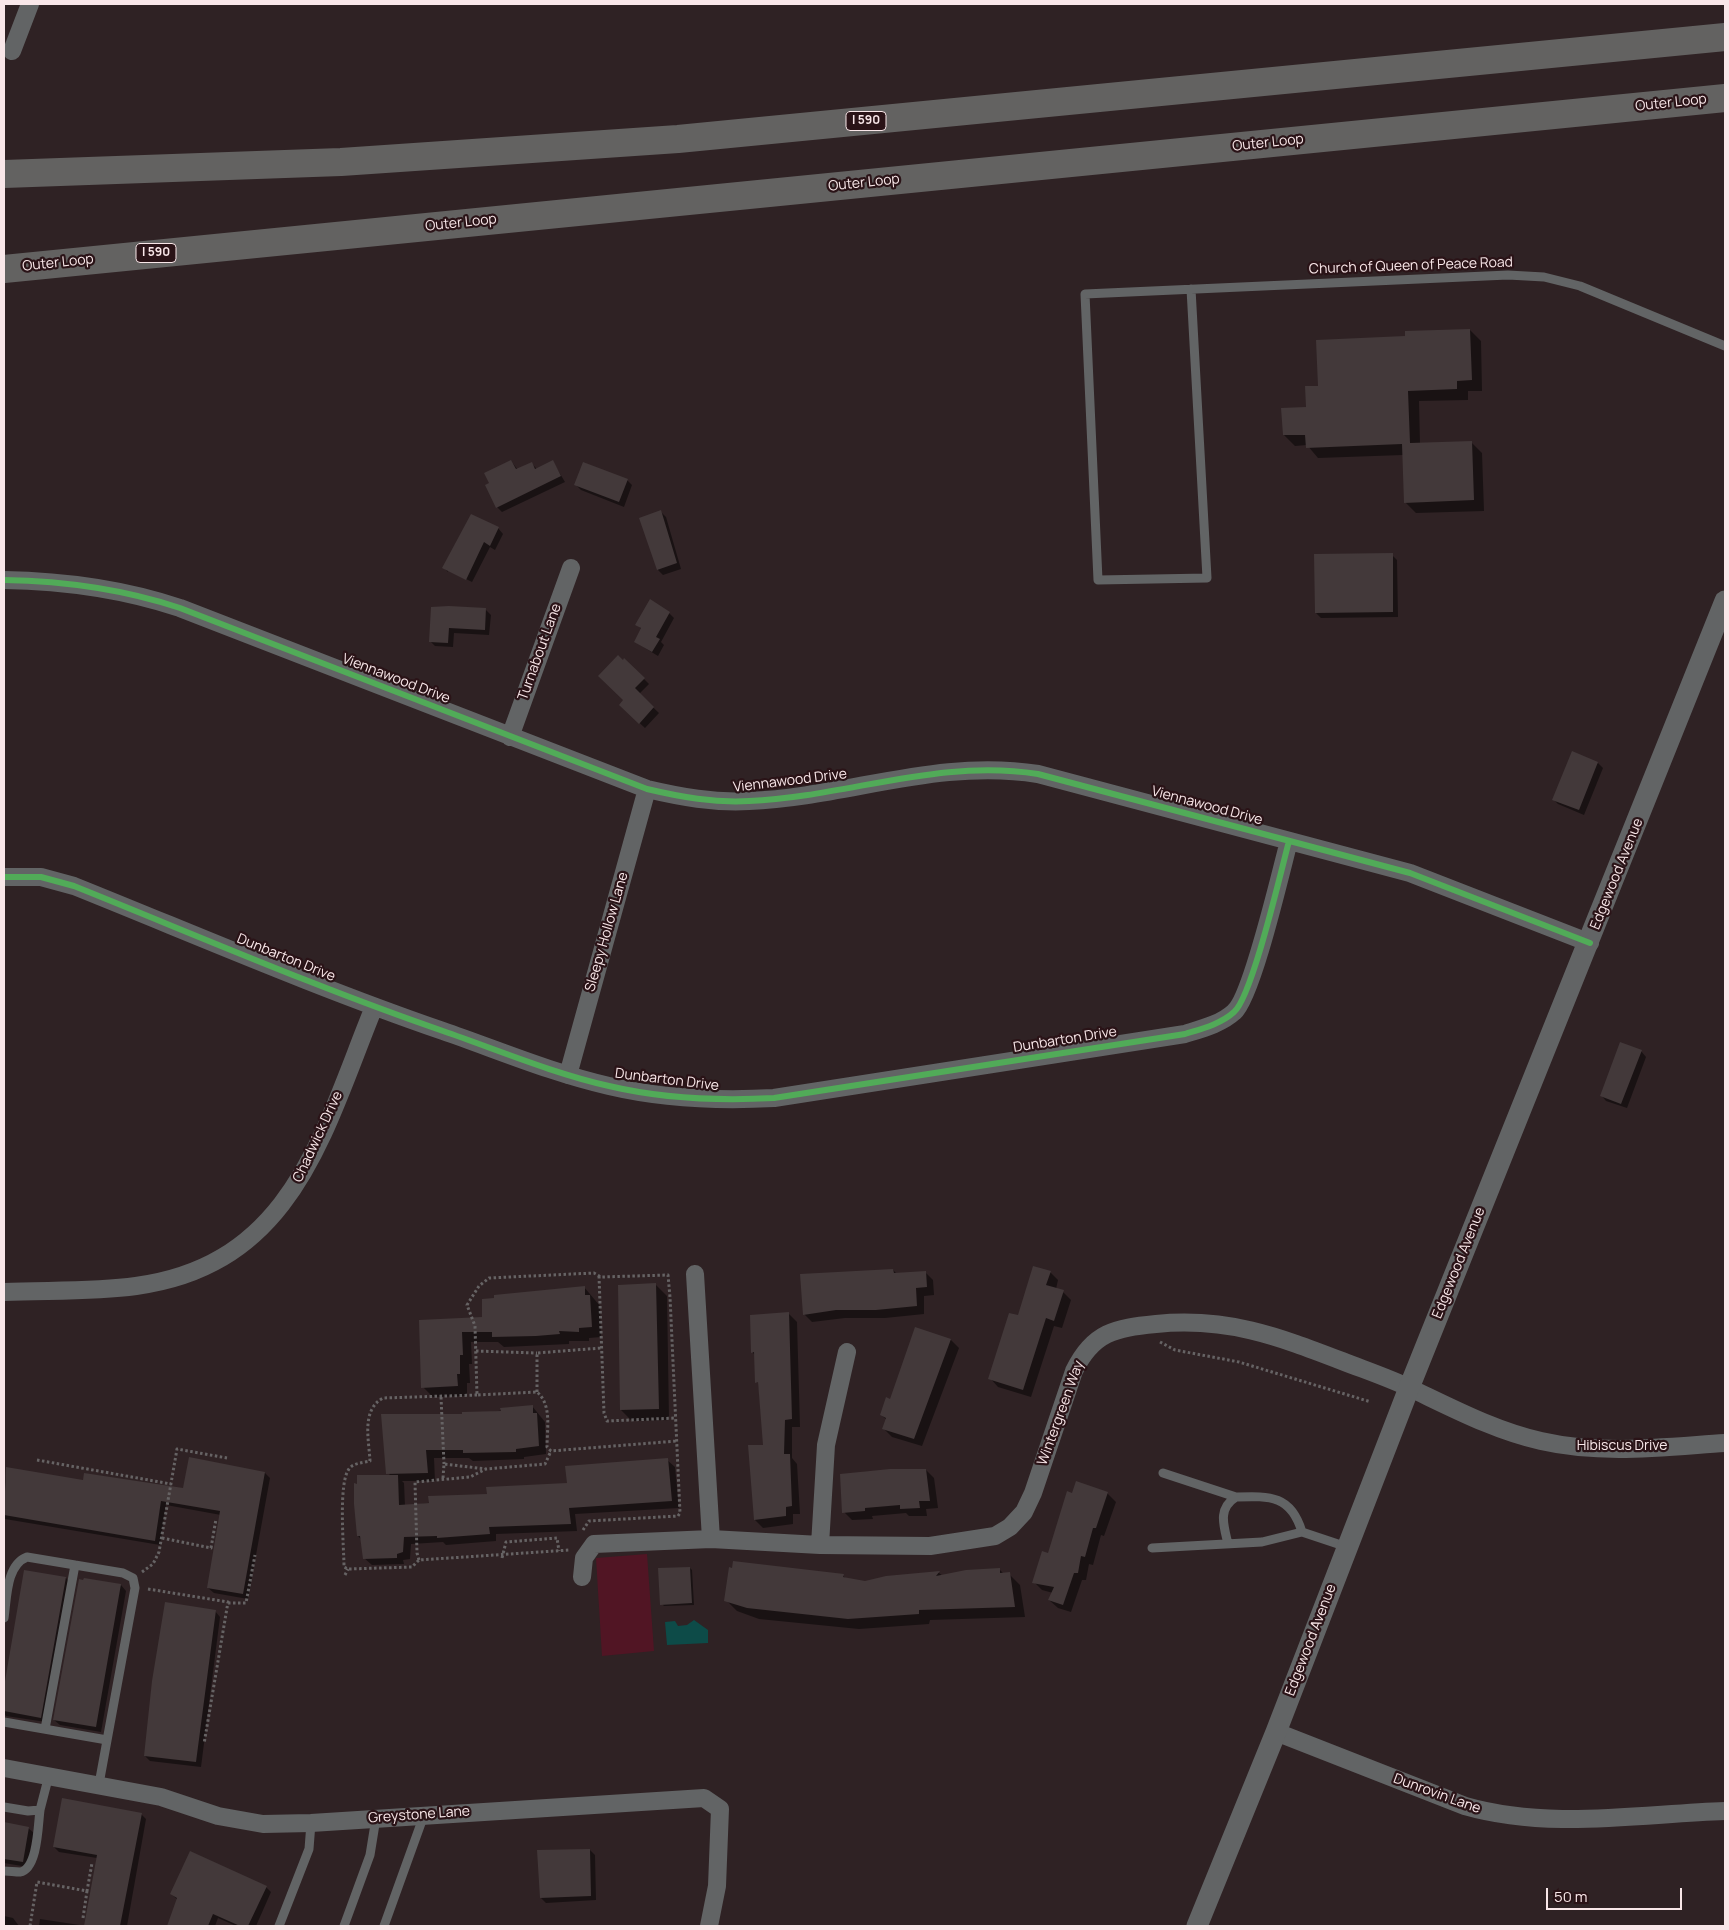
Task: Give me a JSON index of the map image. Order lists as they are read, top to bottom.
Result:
{
  "streets": {
    "highway": ["Outer Loop", "I 590"],
    "street": [
      "Turnabout Lane",
      "Viennawood Drive",
      "Edgewood Avenue",
      "Sleepy Hollow Lane",
      "Dunbarton Drive",
      "Chadwick Drive",
      "Wintergreen Way",
      "Hibiscus Drive",
      "Dunrovin Lane",
      "Greystone Lane"
    ],
    "lane": ["Church of Queen of Peace Road"]
  },
  "crossings": [
    ["Turnabout Lane", "Viennawood Drive"],
    ["Viennawood Drive", "Edgewood Avenue"],
    ["Viennawood Drive", "Sleepy Hollow Lane"],
    ["Viennawood Drive", "Dunbarton Drive"],
    ["Edgewood Avenue", "Wintergreen Way"],
    ["Edgewood Avenue", "Hibiscus Drive"],
    ["Edgewood Avenue", "Dunrovin Lane"],
    ["Sleepy Hollow Lane", "Dunbarton Drive"],
    ["Dunbarton Drive", "Chadwick Drive"],
    ["Wintergreen Way", "Hibiscus Drive"]
  ],
  "scale_bar": "50 m"
}
